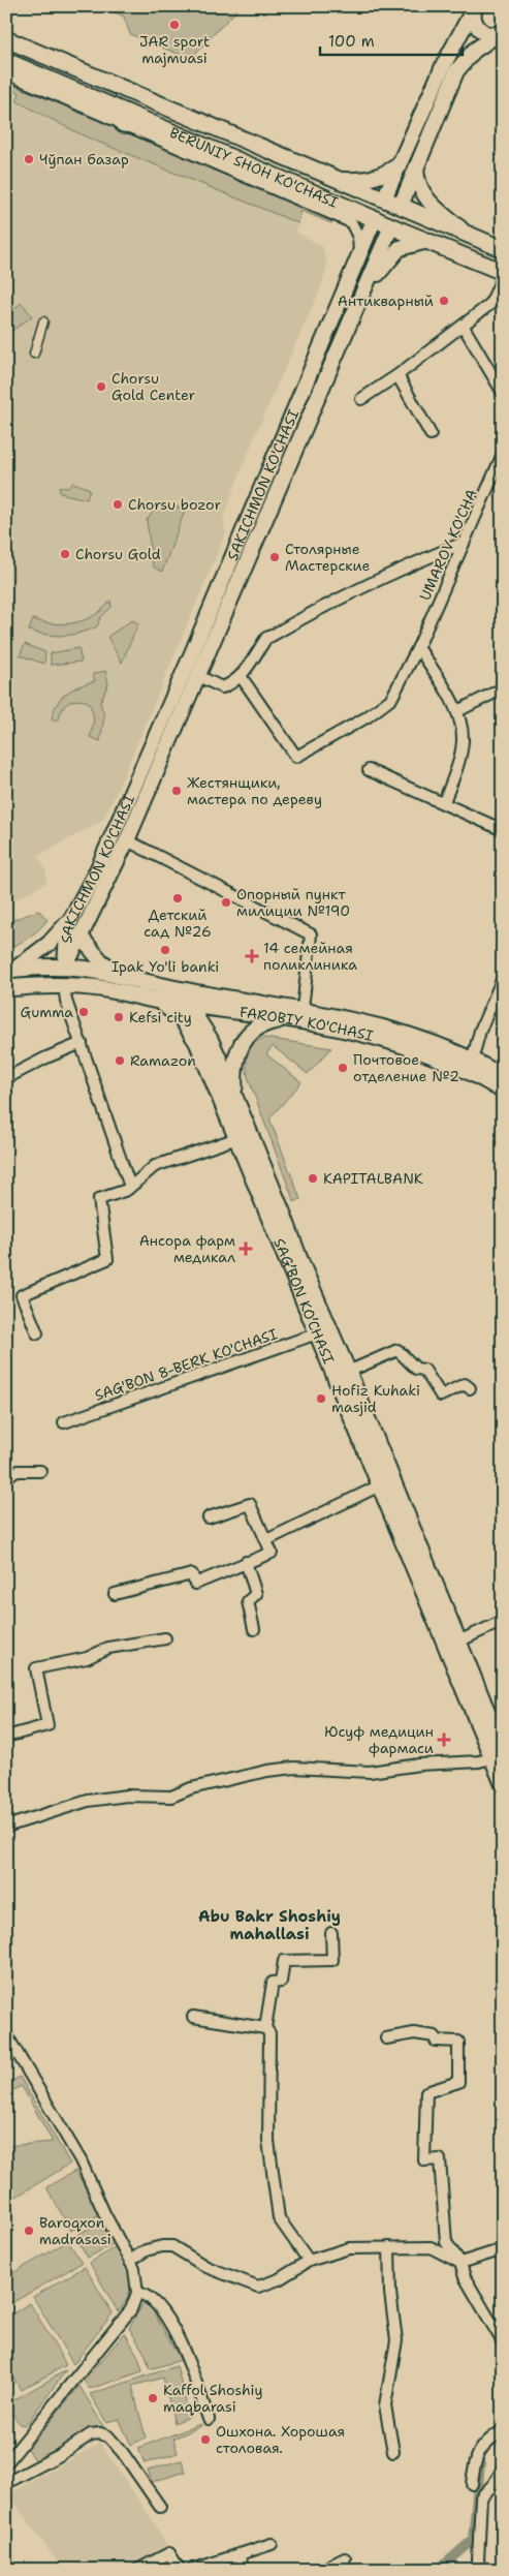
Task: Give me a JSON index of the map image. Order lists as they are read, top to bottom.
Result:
{
  "streets": {
    "main road": [
      "BERUNIY SHOH KO'CHASI",
      "SAKICHMON KO'CHASI",
      "FAROBIY KO'CHASI",
      "SAG’BON KO’CHASI"
    ],
    "street": ["UMAROV KO'CHA", "SAG'BON 8-BERK KO'CHASI"]
  },
  "crossings": [
    ["BERUNIY SHOH KO'CHASI", "SAKICHMON KO'CHASI"],
    ["SAKICHMON KO'CHASI", "FAROBIY KO'CHASI"],
    ["FAROBIY KO'CHASI", "SAG’BON KO’CHASI"],
    ["SAG’BON KO’CHASI", "SAG'BON 8-BERK KO'CHASI"]
  ],
  "districts": ["Abu Bakr Shoshiy mahallasi"],
  "places": {
    "other": [
      "JAR sport majmuasi",
      "Чўпан базар",
      "Антикварный",
      "Chorsu Gold Center",
      "Chorsu bozor",
      "Chorsu Gold",
      "Столярные Мастерские",
      "Жестянщики, мастера по дереву",
      "Детский сад №26",
      "Опорный пункт милиции №190",
      "Ipak Yo'li banki",
      "Gumma",
      "Kefsi city",
      "Ramazon",
      "Почтовое отделение №2",
      "KAPITALBANK",
      "Hofiz Kuhaki masjid",
      "Baroqxon madrasasi",
      "Kaffol Shoshiy maqbarasi",
      "Ошхона. Хорошая столовая."
    ],
    "health": ["14 семейная поликлиника", "Ансора фарм медикал", "Юсуф медицин фармаси"]
  },
  "scale_bar": "100 m"
}
